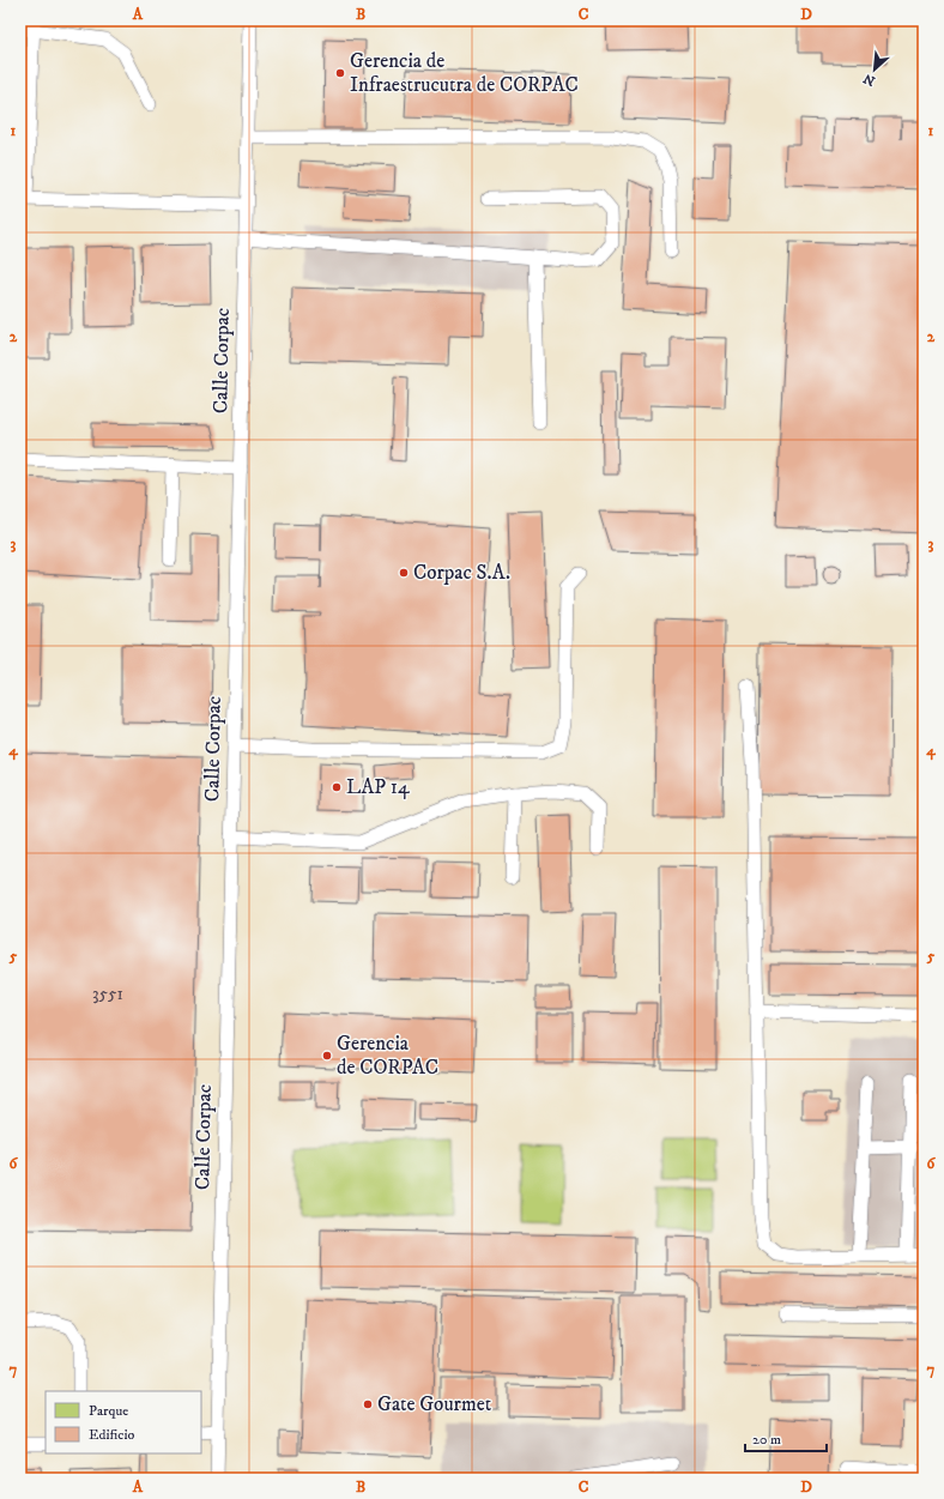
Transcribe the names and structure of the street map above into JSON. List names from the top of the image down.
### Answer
{
  "streets": {
    "lane": ["Calle Corpac"]
  },
  "places": [
    "Gerencia de Infraestrucutra de CORPAC",
    "Corpac S.A.",
    "LAP 14",
    "Gerencia de CORPAC",
    "Gate Gourmet"
  ],
  "house_numbers": ["3551"],
  "legend": ["Parque", "Edificio"],
  "scale_bar": "20 m",
  "north": "bottom left",
  "grid": {
    "columns": [
      "A",
      "B",
      "C",
      "D"
    ],
    "rows": [
      "1",
      "2",
      "3",
      "4",
      "5",
      "6",
      "7"
    ]
  }
}
